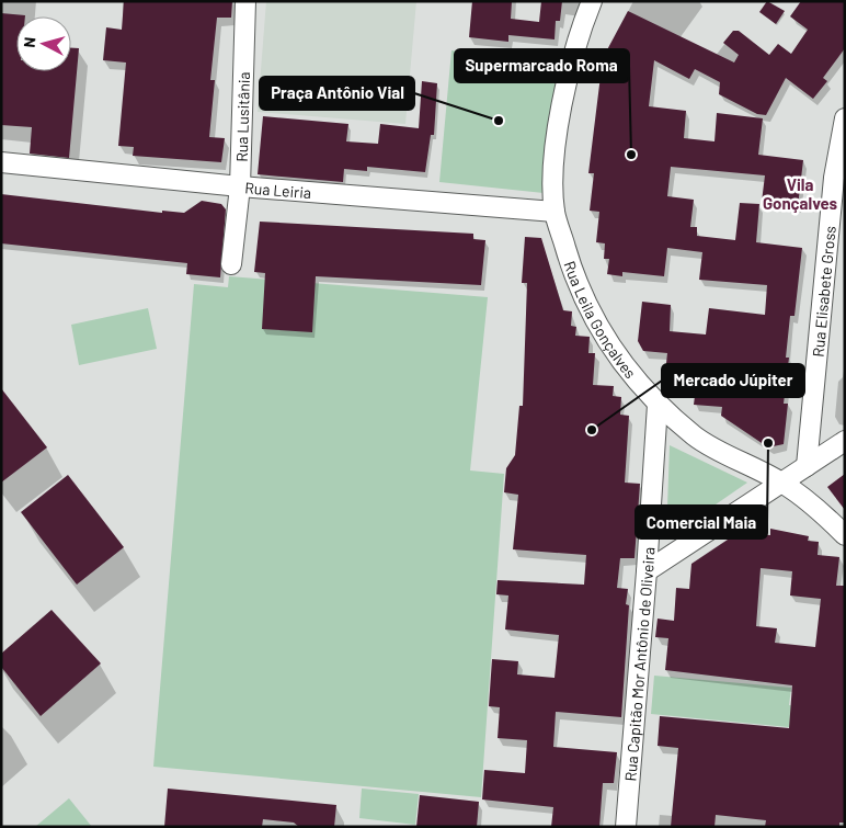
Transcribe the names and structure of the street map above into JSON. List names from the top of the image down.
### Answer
{
  "streets": {
    "street": [
      "Rua Lusitânia",
      "Rua Leiria",
      "Rua Elisabete Gross",
      "Rua Leila Gonçalves",
      "Rua Capitão Mor Antônio de Oliveira"
    ]
  },
  "crossings": [
    ["Rua Lusitânia", "Rua Leiria"],
    ["Rua Leiria", "Rua Leila Gonçalves"],
    ["Rua Leila Gonçalves", "Rua Capitão Mor Antônio de Oliveira"]
  ],
  "districts": ["Vila Gonçalves"],
  "places": [
    "Praça Antônio Vial",
    "Supermarcado Roma",
    "Mercado Júpiter",
    "Comercial Maia"
  ],
  "north": "left"
}
